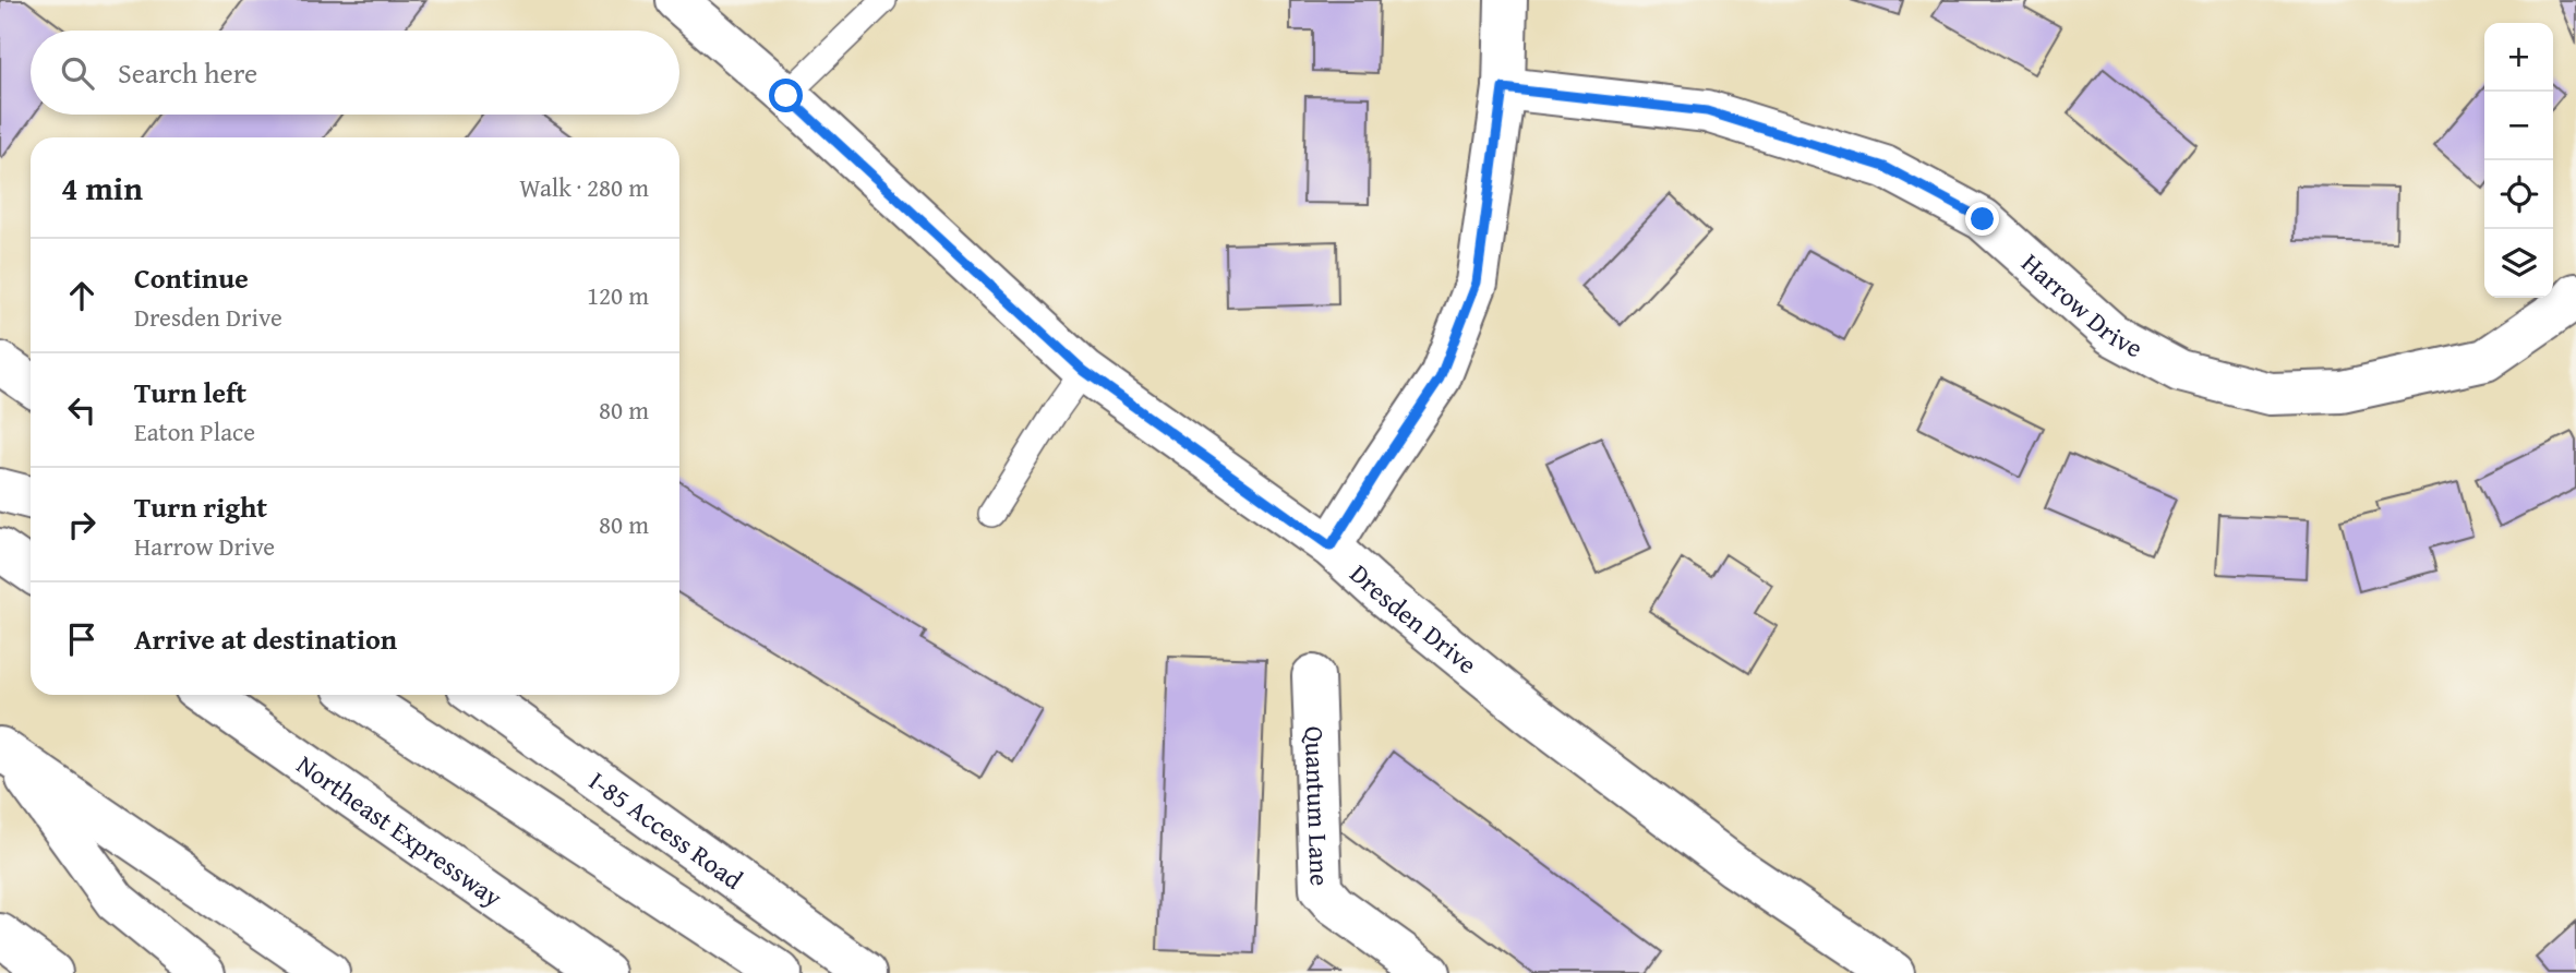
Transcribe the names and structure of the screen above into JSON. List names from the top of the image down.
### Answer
{
  "streets": {
    "main road": [
      "Harrow Drive",
      "Dresden Drive",
      "Quantum Lane",
      "I-85 Access Road",
      "Northeast Expressway"
    ]
  },
  "page": {
    "map_buttons": ["+", "−"],
    "search": "Search here",
    "heading": ["4 min", "Walk · 280 m"],
    "list": [
      ["Continue", "Dresden Drive", "120 m"],
      ["Turn left", "Eaton Place", "80 m"],
      ["Turn right", "Harrow Drive", "80 m"],
      "Arrive at destination"
    ]
  }
}
